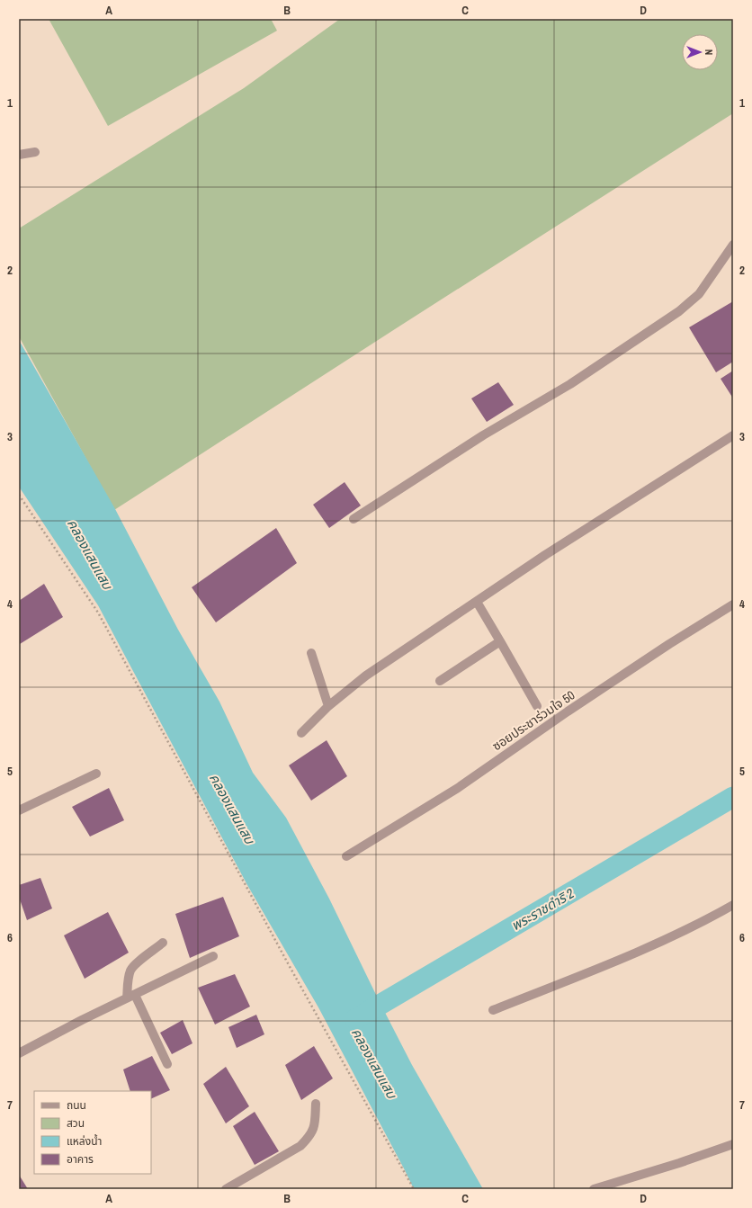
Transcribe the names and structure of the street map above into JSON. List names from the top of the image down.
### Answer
{
  "streets": {
    "street": ["ซอยประชาร่วมใจ 50"]
  },
  "water": ["คลองแสนแสบ", "พระราชดำริ 2"],
  "legend": [
    "ถนน",
    "สวน",
    "แหล่งน้ำ",
    "อาคาร"
  ],
  "north": "right",
  "grid": {
    "columns": [
      "A",
      "B",
      "C",
      "D"
    ],
    "rows": [
      "1",
      "2",
      "3",
      "4",
      "5",
      "6",
      "7"
    ]
  }
}
